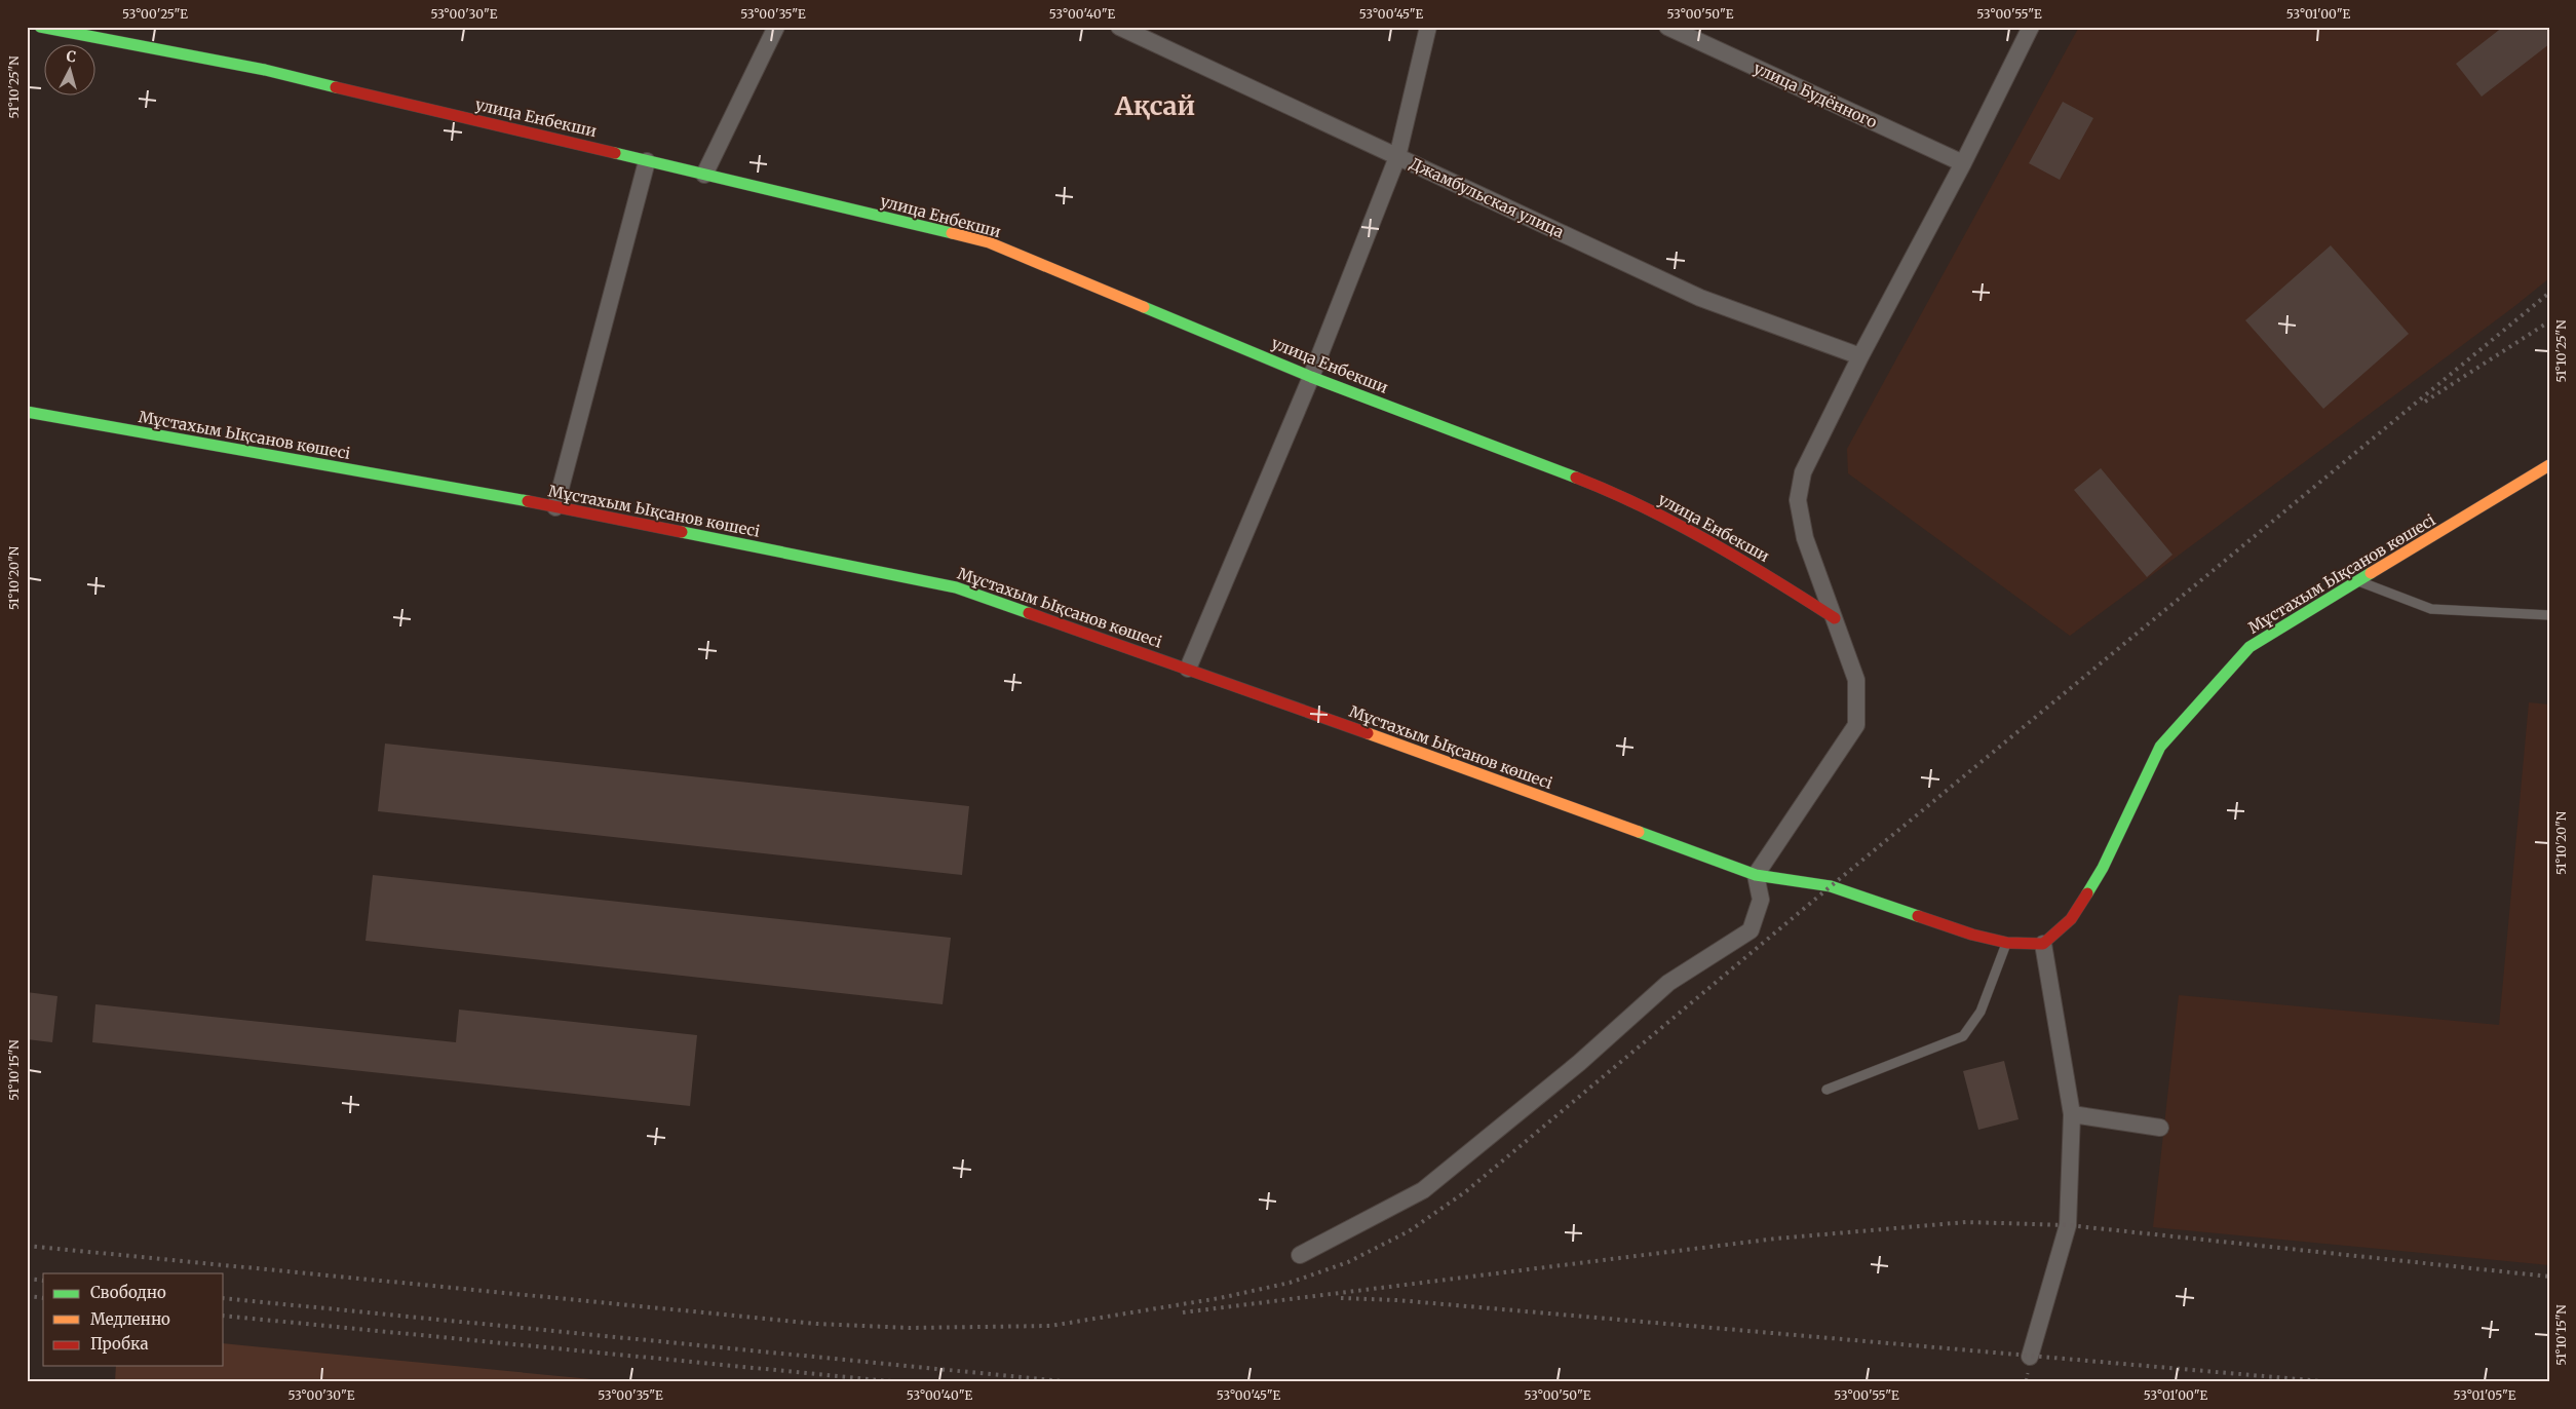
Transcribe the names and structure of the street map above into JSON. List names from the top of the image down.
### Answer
{
  "streets": {
    "main road": ["улица Енбекши", "Мұстахым Ықсанов көшесі"],
    "street": ["улица Будённого", "Джамбульская улица"]
  },
  "districts": ["Ақсай"],
  "legend": ["Свободно", "Медленно", "Пробка"],
  "north": "top",
  "coordinates": [
    "53°00'25\"E",
    "53°00'30\"E",
    "53°00'35\"E",
    "53°00'40\"E",
    "53°00'45\"E",
    "53°00'50\"E",
    "53°00'55\"E",
    "53°01'00\"E",
    "51°10'25\"N",
    "51°10'20\"N",
    "51°10'15\"N",
    "53°01'05\"E"
  ]
}
